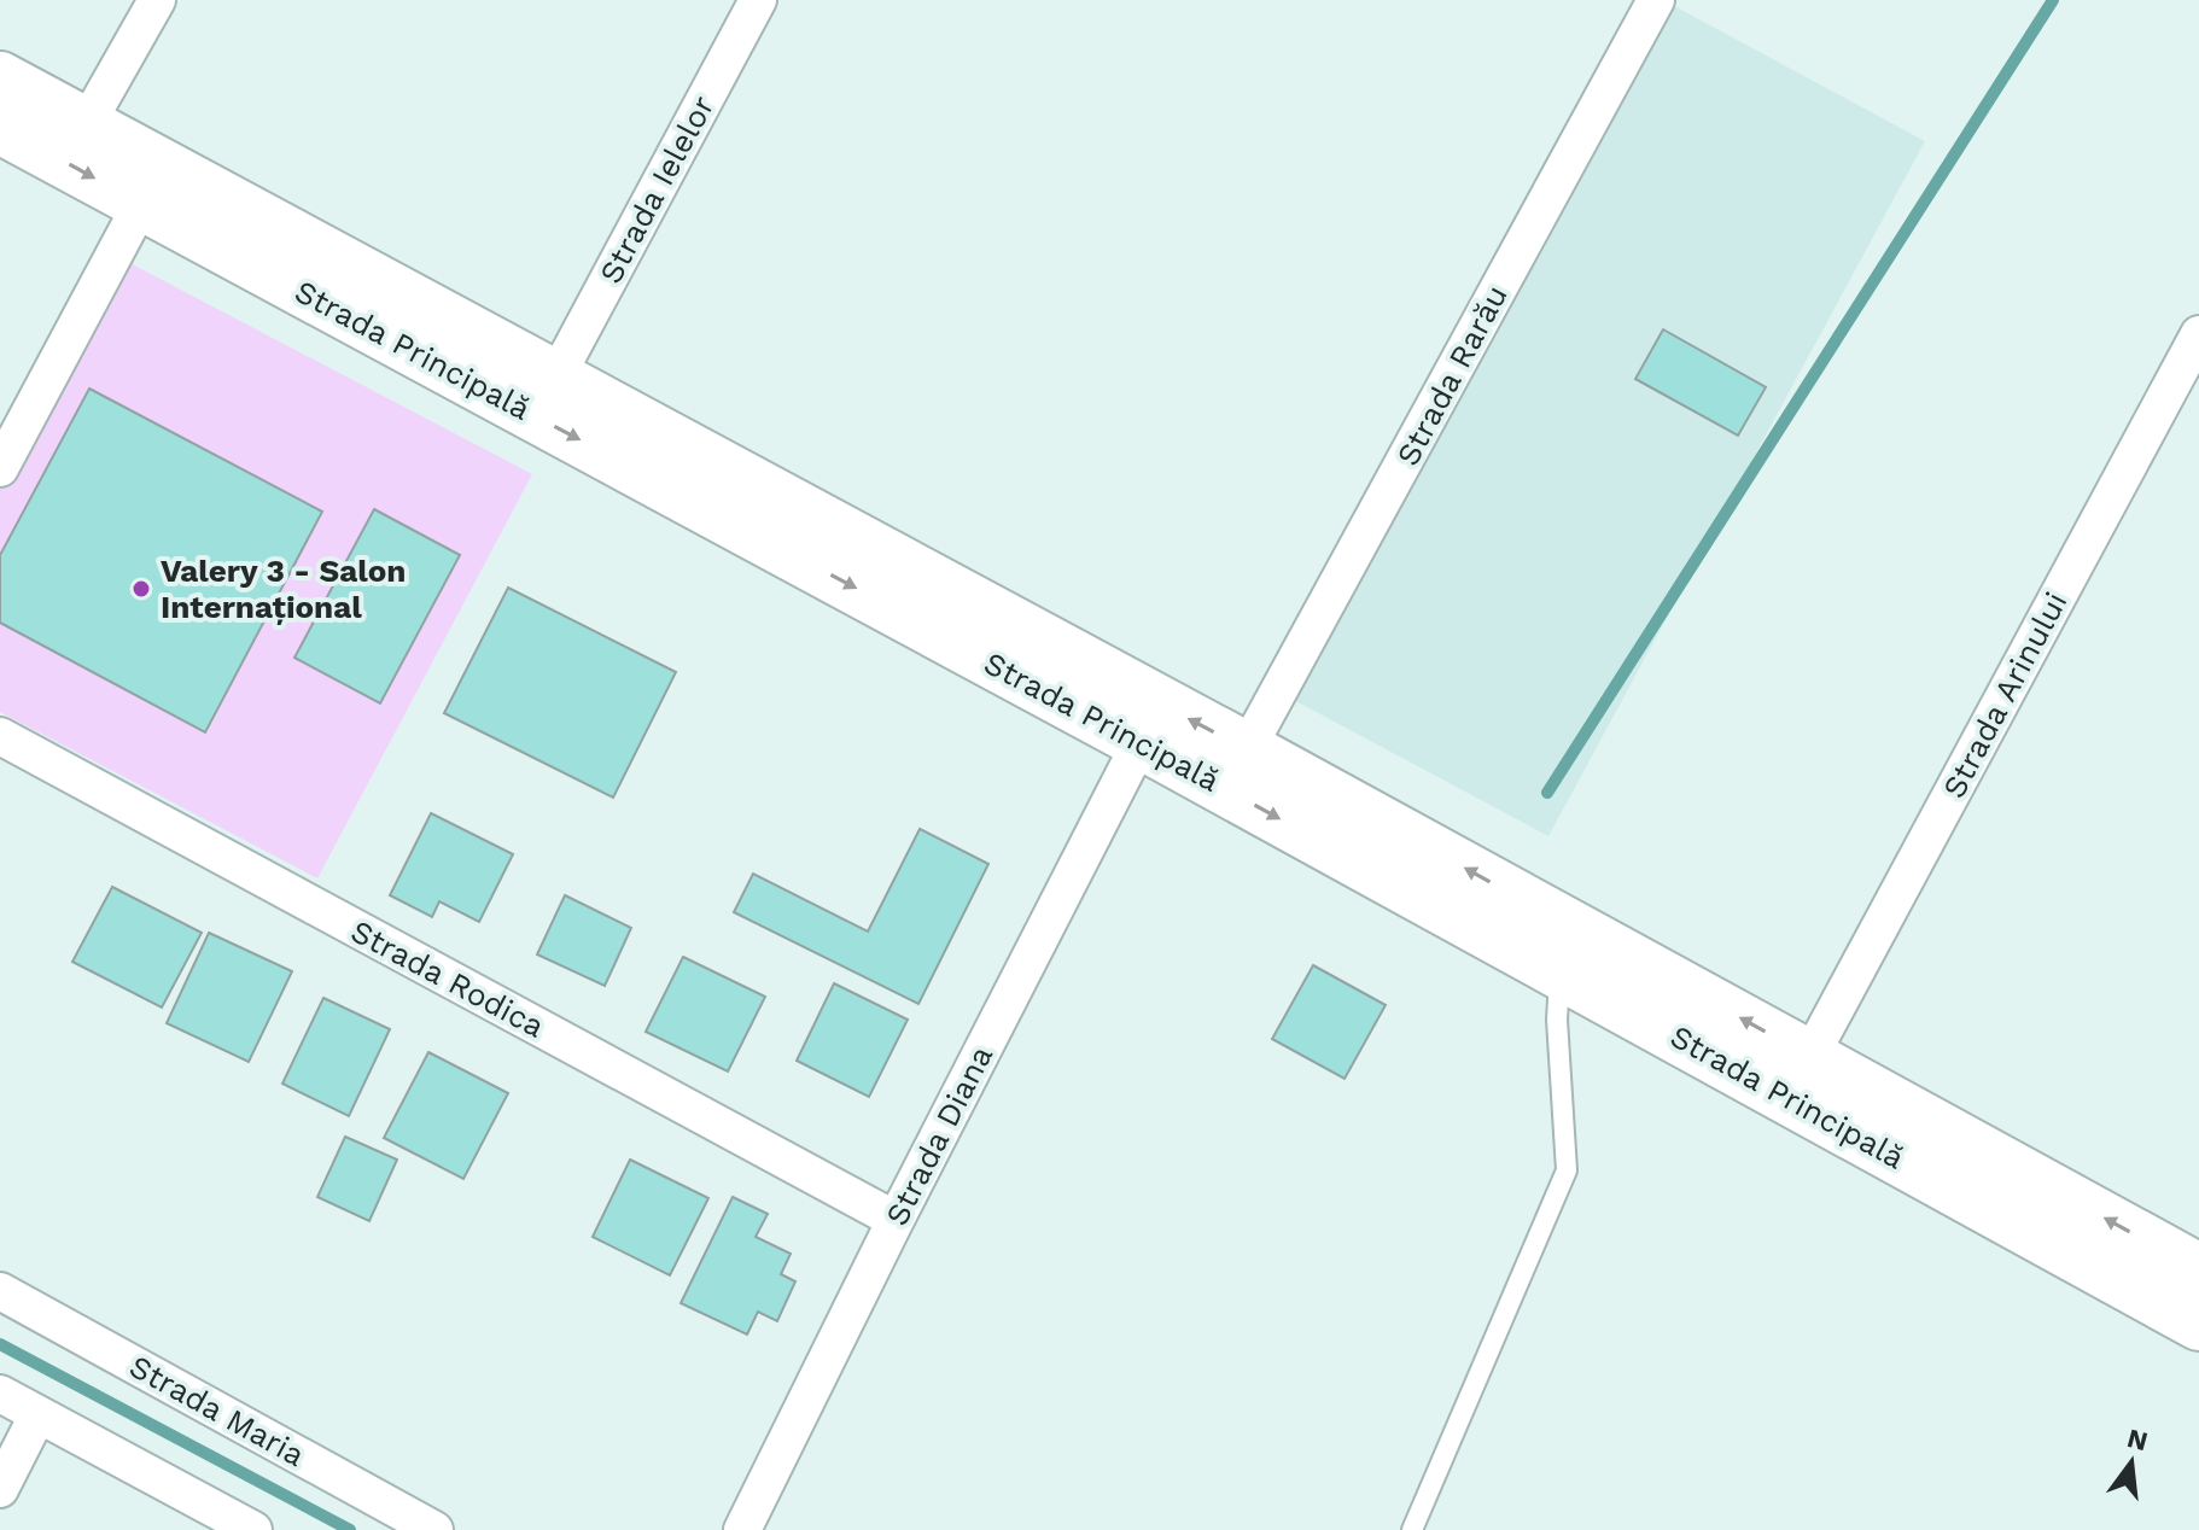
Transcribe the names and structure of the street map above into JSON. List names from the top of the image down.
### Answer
{
  "streets": {
    "main road": ["Strada Principală"],
    "street": [
      "Strada Ielelor",
      "Strada Rarău",
      "Strada Arinului",
      "Strada Rodica",
      "Strada Diana",
      "Strada Maria"
    ]
  },
  "crossings": [
    ["Strada Ielelor", "Strada Principală"],
    ["Strada Principală", "Strada Rarău"],
    ["Strada Principală", "Strada Arinului"],
    ["Strada Principală", "Strada Diana"],
    ["Strada Rodica", "Strada Diana"]
  ],
  "places": ["Valery 3 - Salon Internațional"],
  "north": "top"
}
